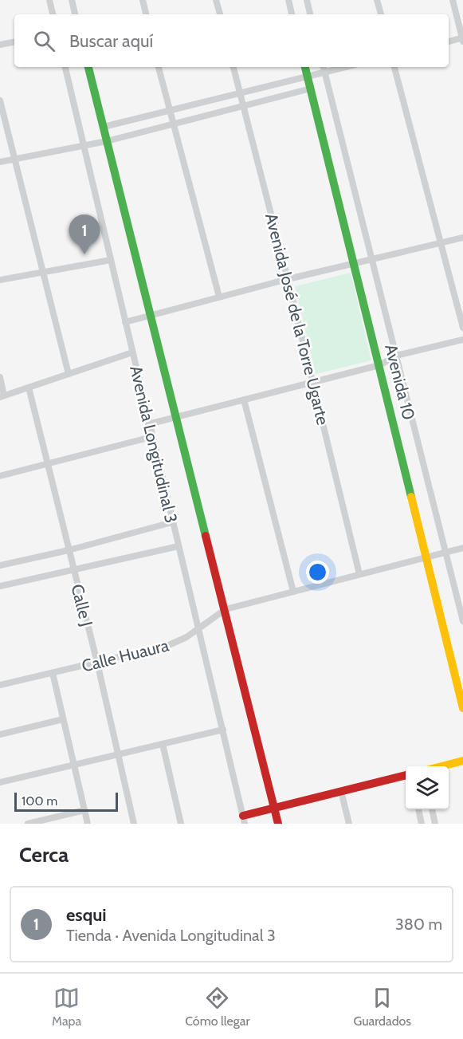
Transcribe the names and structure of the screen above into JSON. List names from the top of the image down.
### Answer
{
  "streets": {
    "street": [
      "Avenida José de la Torre Ugarte",
      "Avenida 10",
      "Avenida Longitudinal 3",
      "Calle J",
      "Calle Huaura"
    ]
  },
  "crossings": [
    ["Avenida José de la Torre Ugarte", "Calle Huaura"],
    ["Avenida 10", "Calle Huaura"],
    ["Avenida Longitudinal 3", "Calle Huaura"],
    ["Calle J", "Calle Huaura"]
  ],
  "scale_bar": "100 m",
  "page": {
    "search": "Buscar aquí",
    "pins": "1",
    "scale": "100 m",
    "heading": "Cerca",
    "list": [
      {
        "mark": "1",
        "name": "esqui",
        "note": "Tienda · Avenida Longitudinal 3",
        "value": "380 m"
      }
    ],
    "nav": ["Mapa", "Cómo llegar", "Guardados"]
  }
}
